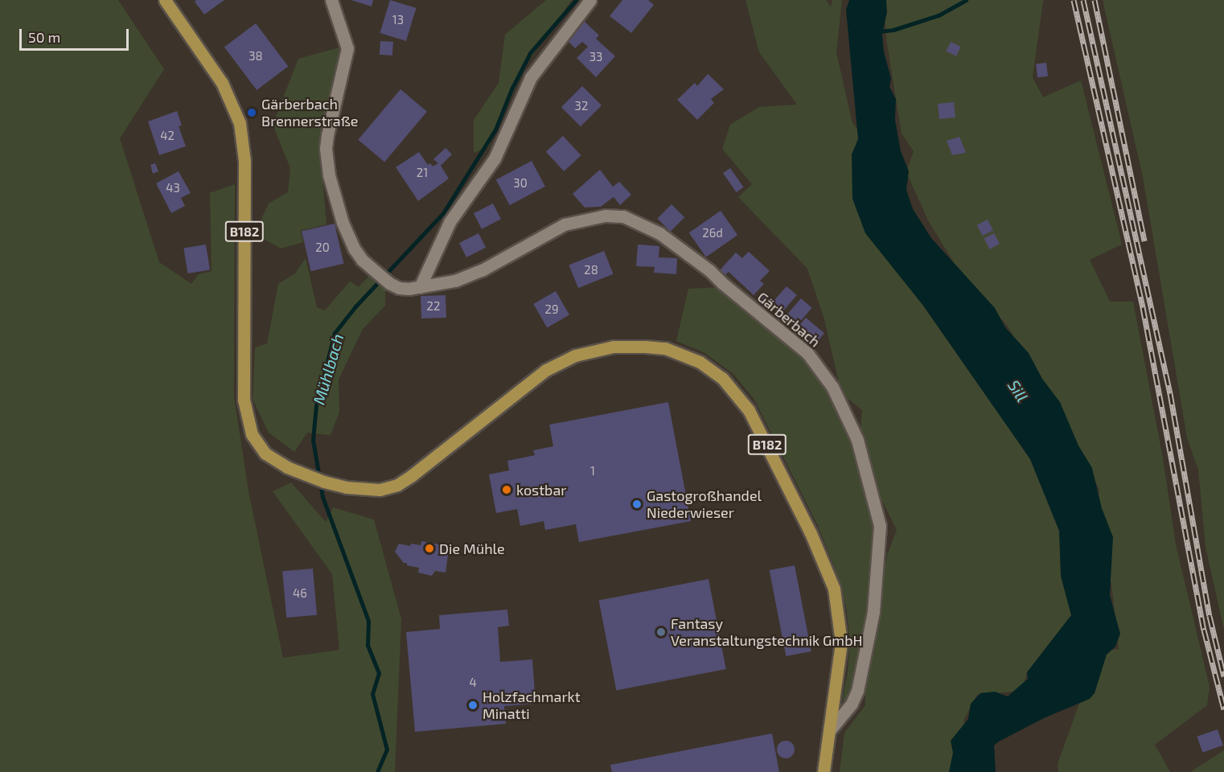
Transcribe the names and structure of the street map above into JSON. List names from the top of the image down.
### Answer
{
  "streets": {
    "main road": ["B182"],
    "street": ["Gärberbach"]
  },
  "crossings": [
    ["B182", "Gärberbach"]
  ],
  "water": ["Mühlbach", "Sill"],
  "places": [
    "Gärberbach Brennerstraße",
    "kostbar",
    "Gastogroßhandel Niederwieser",
    "Die Mühle",
    "Fantasy Veranstaltungstechnik GmbH",
    "Holzfachmarkt Minatti"
  ],
  "house_numbers": [
    "13",
    "38",
    "33",
    "32",
    "42",
    "21",
    "30",
    "43",
    "26d",
    "20",
    "28",
    "22",
    "29",
    "1",
    "46",
    "4"
  ],
  "scale_bar": "50 m"
}
